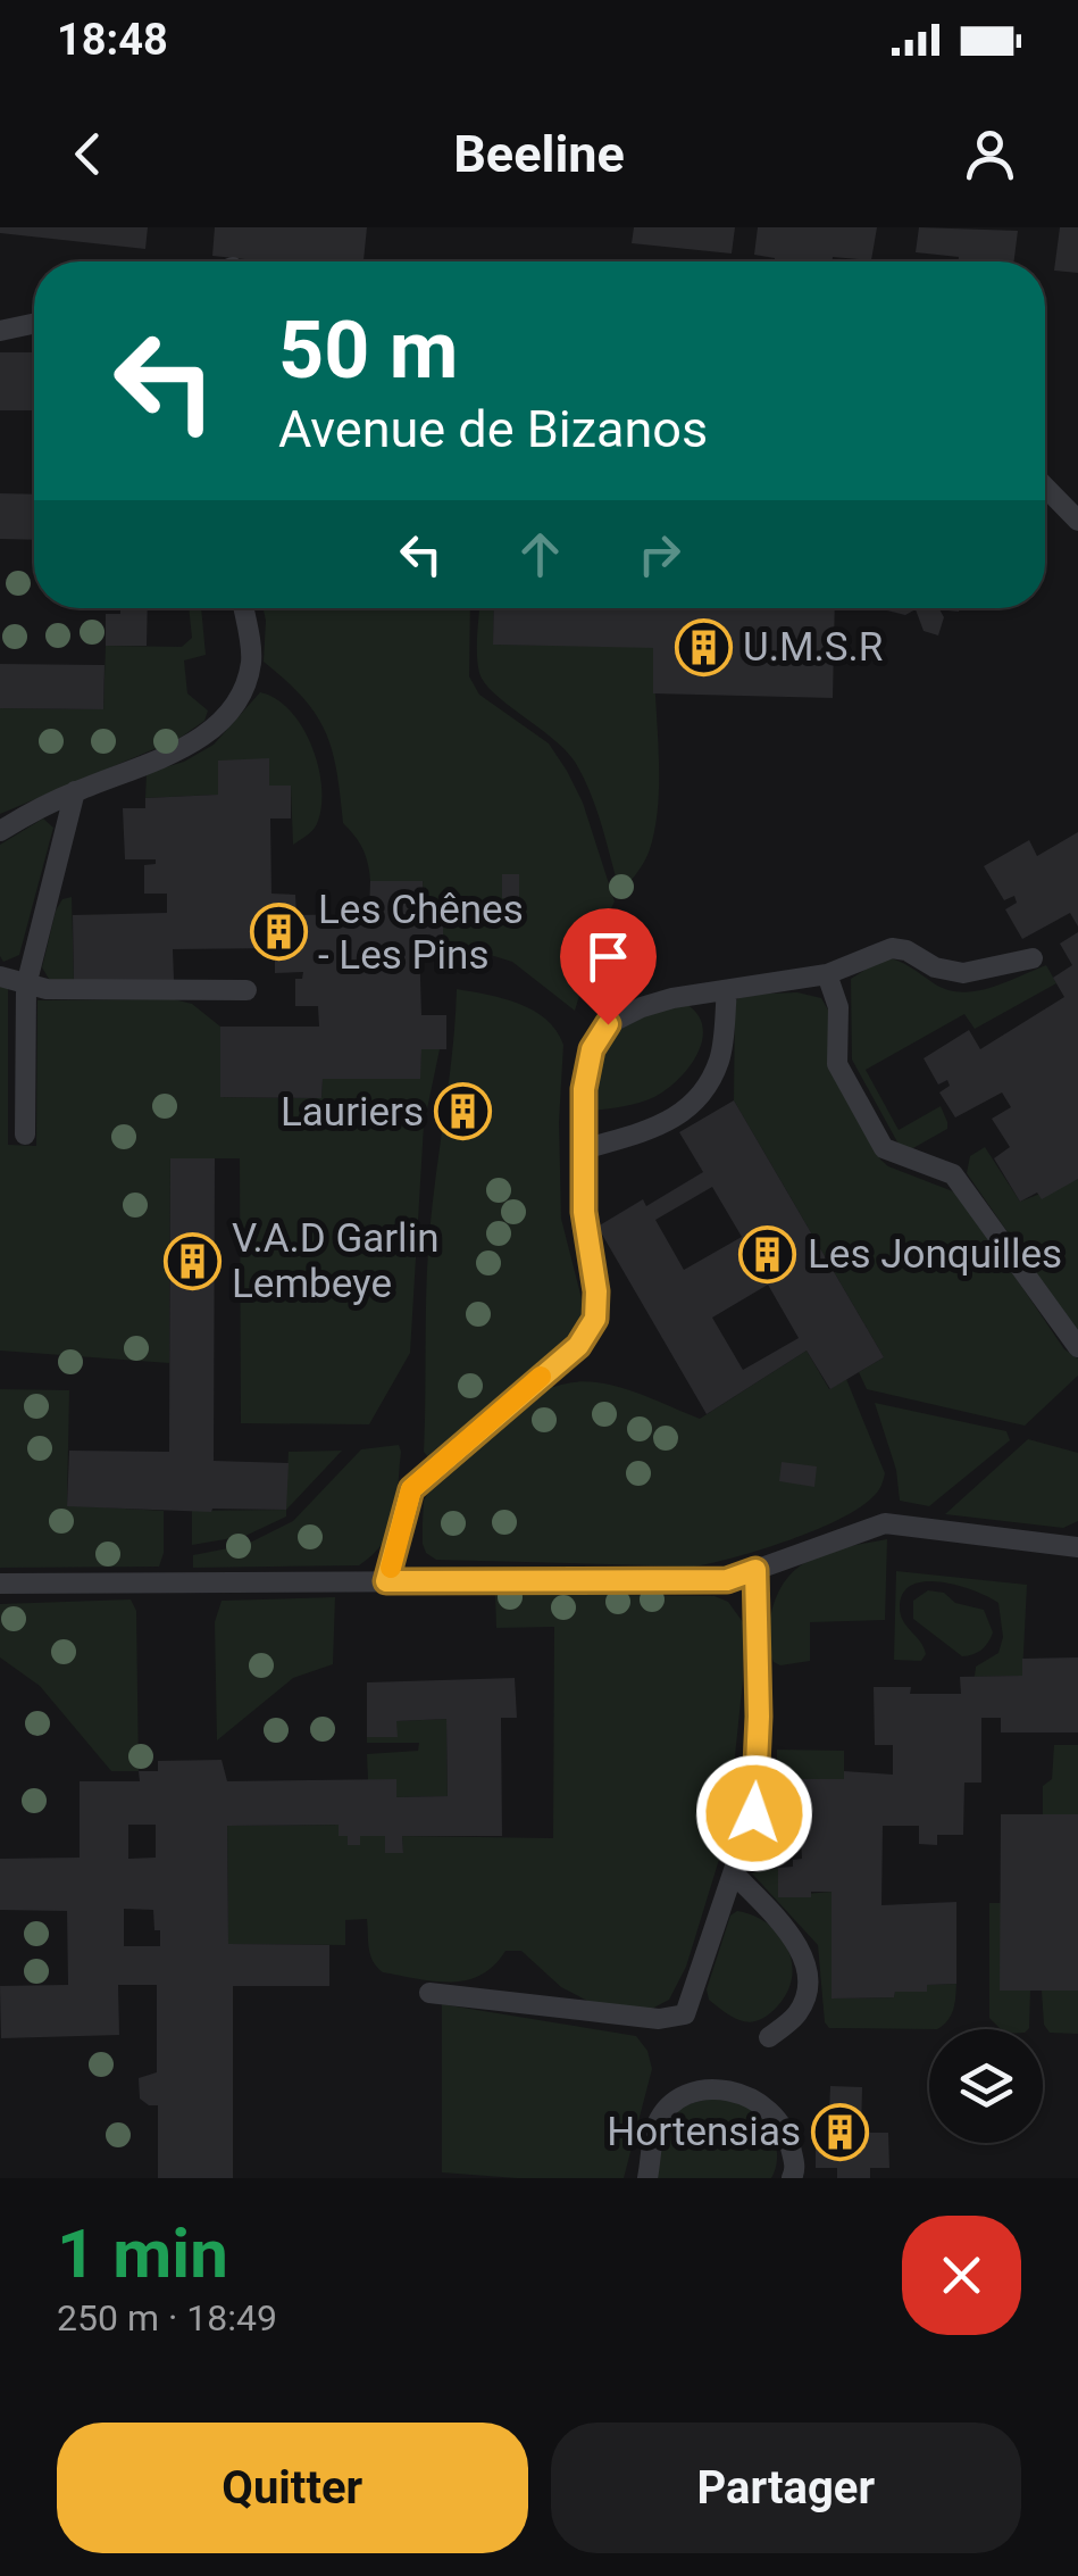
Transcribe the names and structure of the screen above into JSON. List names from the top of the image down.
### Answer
{
  "places": {
    "building": [
      "U.M.S.R",
      "Les Chênes - Les Pins",
      "Lauriers",
      "Les Jonquilles",
      "V.A.D Garlin Lembeye",
      "Hortensias"
    ]
  },
  "page": {
    "status": "18:48",
    "header": "Beeline",
    "turn": ["50 m", "Avenue de Bizanos"],
    "heading": ["1 min", "250 m · 18:49"],
    "buttons": ["Quitter", "Partager"]
  }
}
